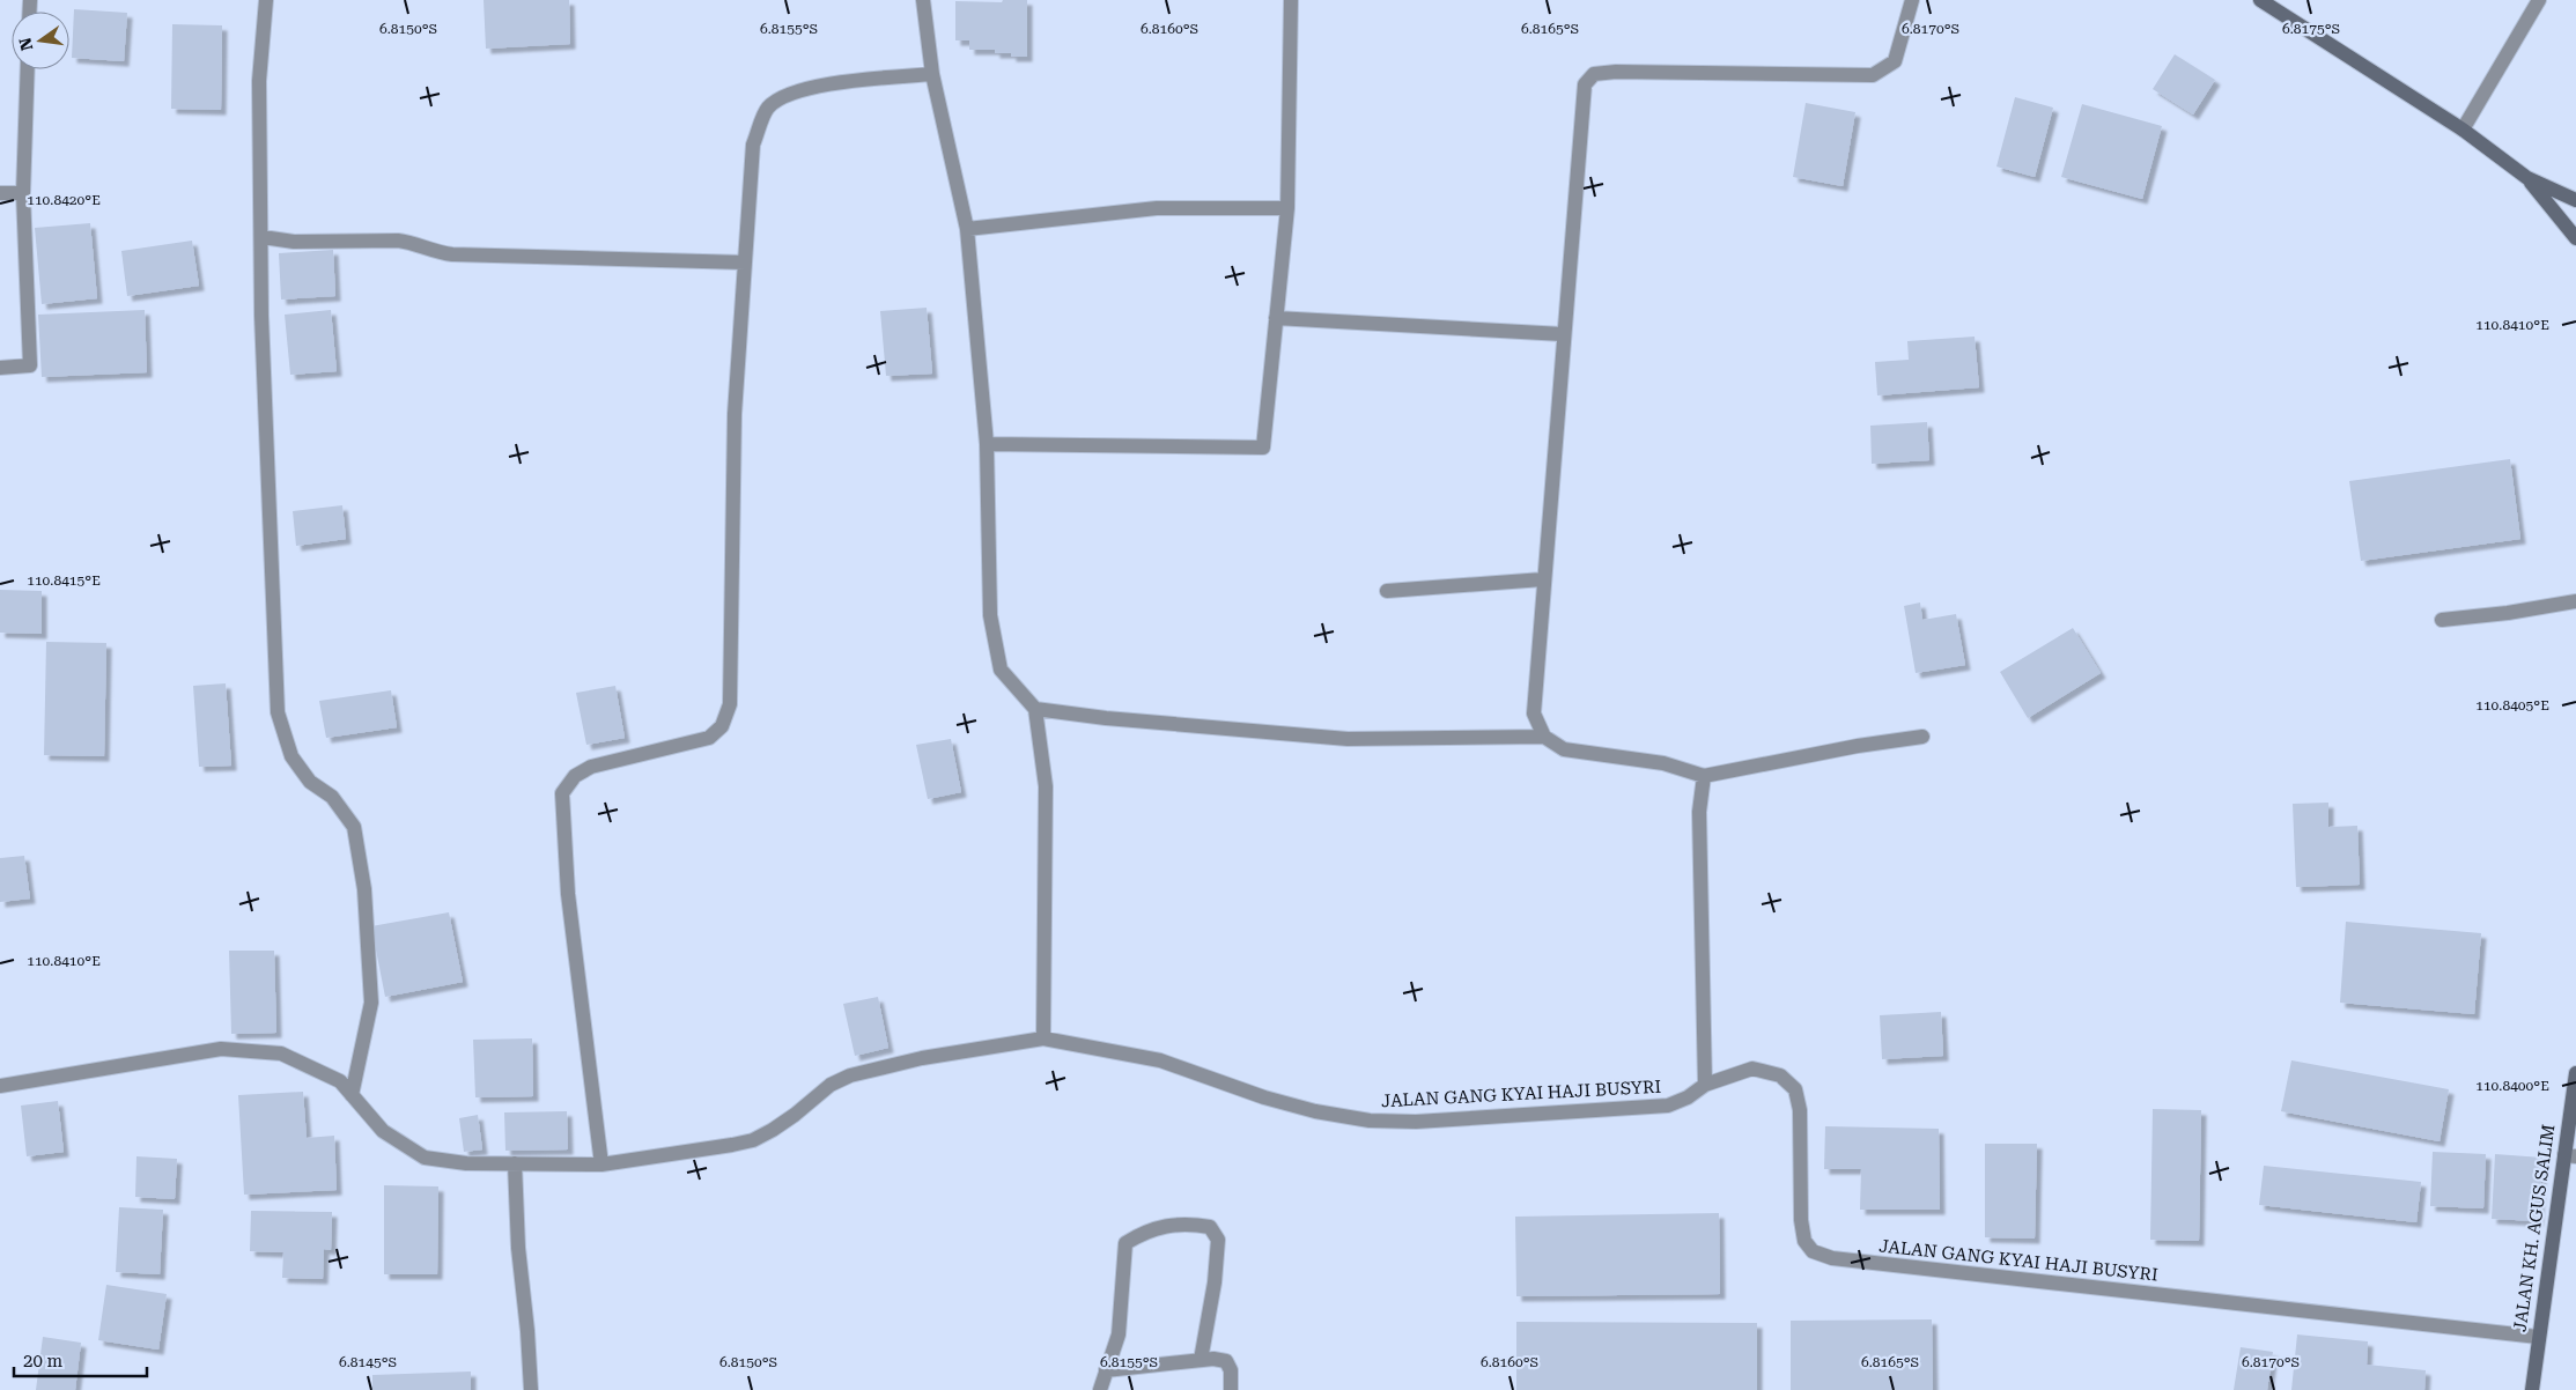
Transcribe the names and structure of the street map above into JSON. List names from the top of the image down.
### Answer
{
  "streets": {
    "street": ["JALAN GANG KYAI HAJI BUSYRI", "JALAN KH. AGUS SALIM"]
  },
  "crossings": [
    ["JALAN GANG KYAI HAJI BUSYRI", "JALAN KH. AGUS SALIM"]
  ],
  "scale_bar": "20 m",
  "north": "left",
  "coordinates": [
    "6.8175°S",
    "6.8150°S",
    "6.8155°S",
    "6.8160°S",
    "6.8165°S",
    "6.8170°S",
    "110.8420°E",
    "110.8410°E",
    "110.8415°E",
    "110.8405°E",
    "110.8400°E",
    "6.8145°S"
  ]
}
